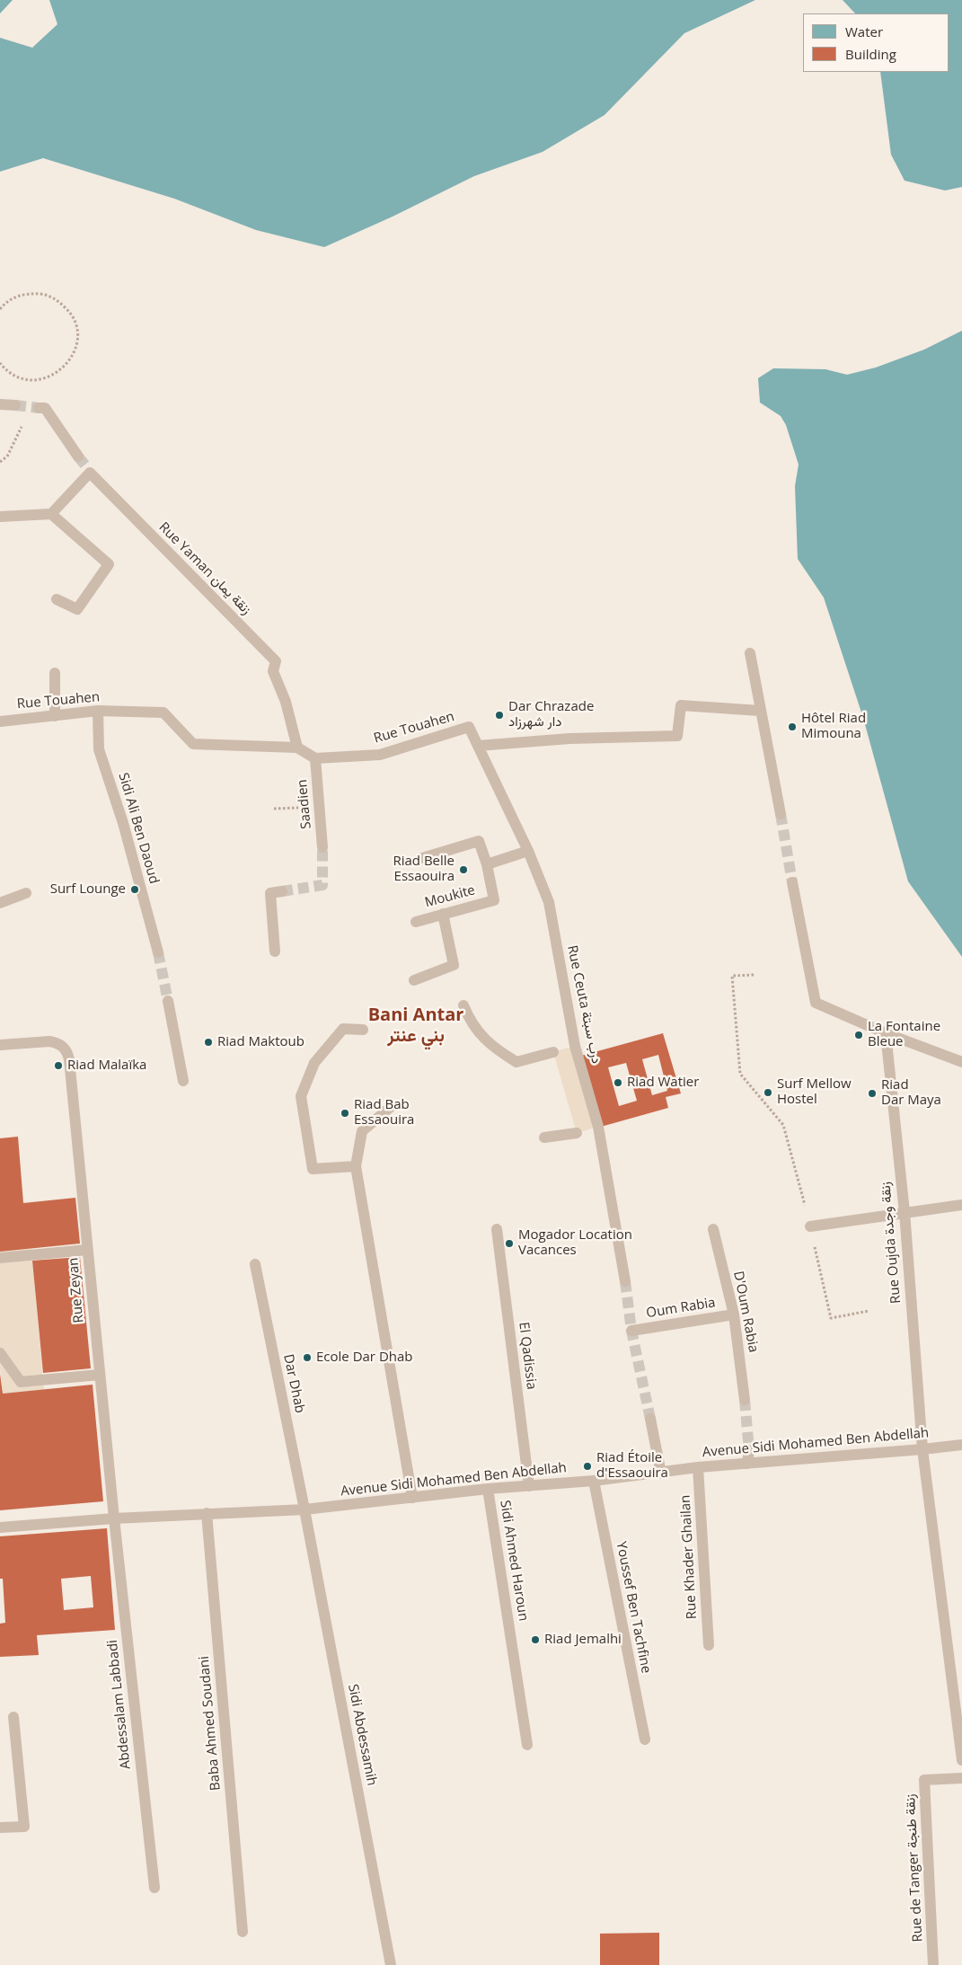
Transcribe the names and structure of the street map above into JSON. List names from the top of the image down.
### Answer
{
  "streets": {
    "street": [
      "Rue Yaman زنقة يمان",
      "Rue Touahen",
      "Saadien",
      "Sidi Ali Ben Daoud",
      "Moukite",
      "Rue Ceuta درب سبتة",
      "Rue Oujda زنقة وجدة",
      "Rue Zeyan",
      "Oum Rabia",
      "D'Oum Rabia",
      "El Qadissia",
      "Dar Dhab",
      "Avenue Sidi Mohamed Ben Abdellah",
      "Rue Khader Ghailan",
      "Sidi Ahmed Haroun",
      "Youssef Ben Tachfine",
      "Abdessalam Labbadi",
      "Baba Ahmed Soudani",
      "Sidi Abdessamih",
      "Rue de Tanger زنقة طنجة"
    ]
  },
  "crossings": [
    ["Rue Yaman زنقة يمان", "Rue Touahen"],
    ["Rue Touahen", "Saadien"],
    ["Rue Touahen", "Sidi Ali Ben Daoud"],
    ["Rue Touahen", "Rue Ceuta درب سبتة"],
    ["Rue Oujda زنقة وجدة", "Avenue Sidi Mohamed Ben Abdellah"],
    ["Rue Zeyan", "Avenue Sidi Mohamed Ben Abdellah"],
    ["Rue Zeyan", "Abdessalam Labbadi"],
    ["Oum Rabia", "D'Oum Rabia"],
    ["El Qadissia", "Avenue Sidi Mohamed Ben Abdellah"],
    ["Dar Dhab", "Avenue Sidi Mohamed Ben Abdellah"],
    ["Dar Dhab", "Sidi Abdessamih"],
    ["Avenue Sidi Mohamed Ben Abdellah", "Rue Khader Ghailan"],
    ["Avenue Sidi Mohamed Ben Abdellah", "Sidi Ahmed Haroun"],
    ["Avenue Sidi Mohamed Ben Abdellah", "Youssef Ben Tachfine"],
    ["Avenue Sidi Mohamed Ben Abdellah", "Abdessalam Labbadi"],
    ["Avenue Sidi Mohamed Ben Abdellah", "Baba Ahmed Soudani"],
    ["Avenue Sidi Mohamed Ben Abdellah", "Sidi Abdessamih"]
  ],
  "districts": ["Bani Antar بني عنتر"],
  "places": [
    "Dar Chrazade دار شهرزاد",
    "Hôtel Riad Mimouna",
    "Riad Belle Essaouira",
    "Surf Lounge",
    "La Fontaine Bleue",
    "Riad Maktoub",
    "Riad Malaïka",
    "Riad Watier",
    "Surf Mellow Hostel",
    "Riad Dar Maya",
    "Riad Bab Essaouira",
    "Mogador Location Vacances",
    "Ecole Dar Dhab",
    "Riad Étoile d'Essaouira",
    "Riad Jemalhi"
  ],
  "legend": ["Water", "Building"]
}
